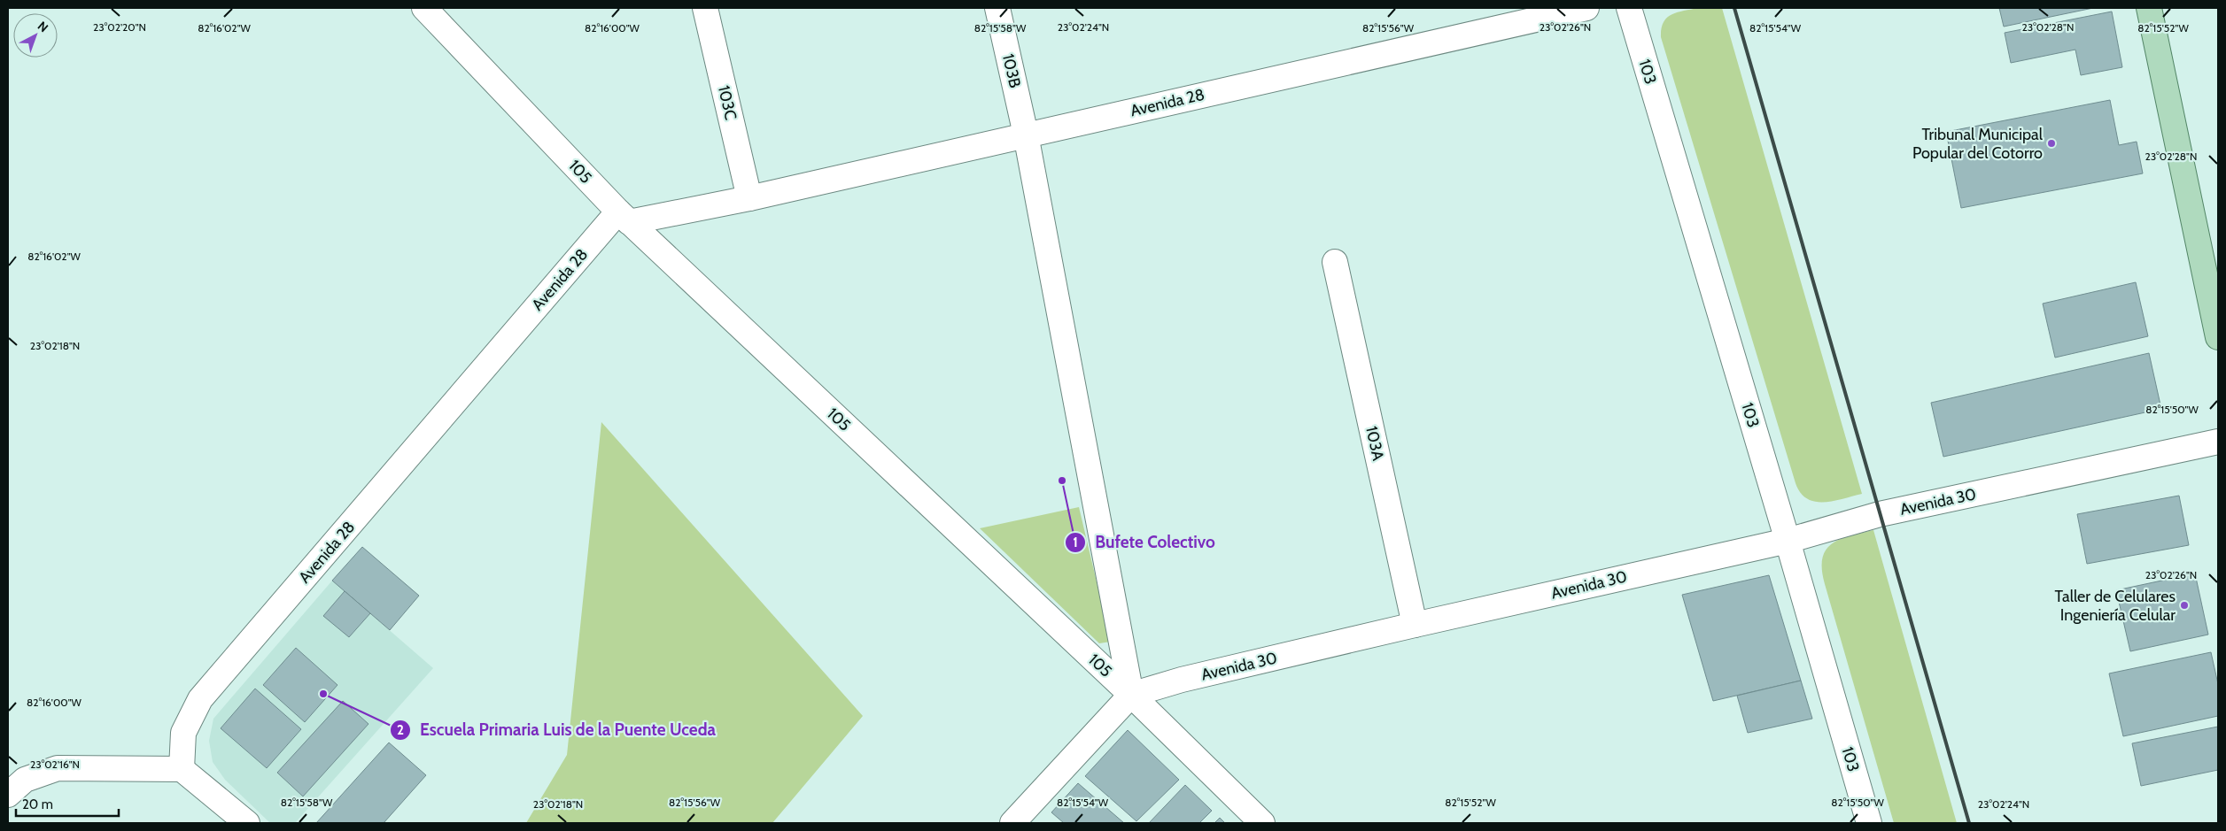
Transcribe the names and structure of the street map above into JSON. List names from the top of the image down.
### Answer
{
  "streets": {
    "street": [
      "103B",
      "103",
      "103C",
      "Avenida 28",
      "105",
      "103A",
      "Avenida 30"
    ]
  },
  "crossings": [
    ["103B", "Avenida 28"],
    ["103B", "105"],
    ["103B", "Avenida 30"],
    ["103", "Avenida 30"],
    ["103C", "Avenida 28"],
    ["Avenida 28", "105"],
    ["105", "Avenida 30"],
    ["103A", "Avenida 30"]
  ],
  "places": [
    "Tribunal Municipal Popular del Cotorro",
    "Bufete Colectivo",
    "Taller de Celulares Ingeniería Celular",
    "Escuela Primaria Luis de la Puente Uceda"
  ],
  "scale_bar": "20 m",
  "north": "top right",
  "coordinates": [
    "23°02'20\"N",
    "23°02'24\"N",
    "23°02'26\"N",
    "23°02'28\"N",
    "82°16'02\"W",
    "82°16'00\"W",
    "82°15'58\"W",
    "82°15'56\"W",
    "82°15'54\"W",
    "82°15'52\"W",
    "23°02'18\"N",
    "82°15'50\"W",
    "23°02'16\"N"
  ]
}
